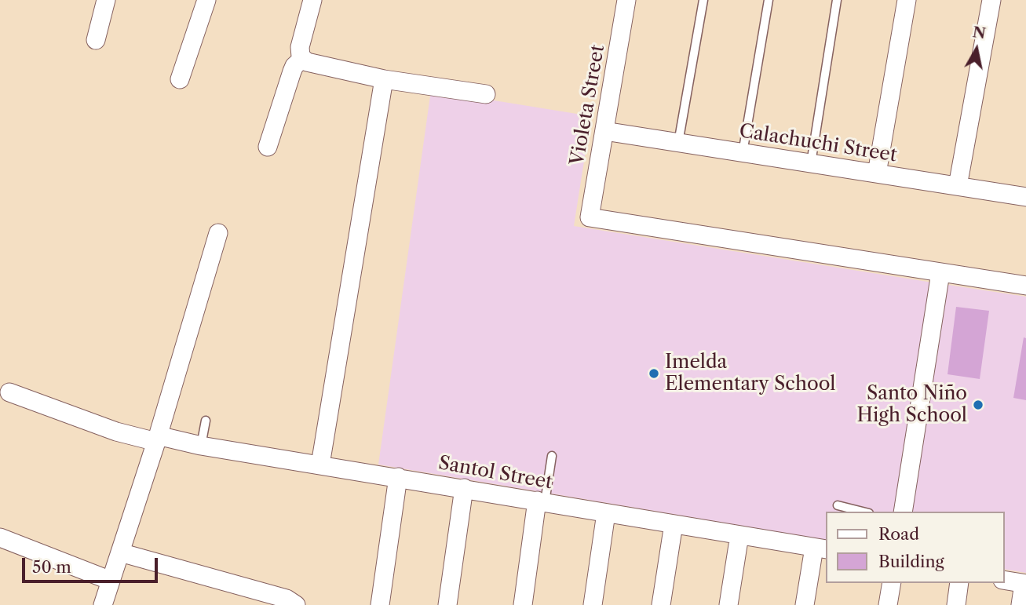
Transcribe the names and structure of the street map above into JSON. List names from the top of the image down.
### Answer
{
  "streets": {
    "street": ["Violeta Street", "Calachuchi Street", "Santol Street"]
  },
  "crossings": [
    ["Violeta Street", "Calachuchi Street"]
  ],
  "places": ["Imelda Elementary School", "Santo Niño High School"],
  "legend": ["Road", "Building"],
  "scale_bar": "50 m",
  "north": "top"
}
